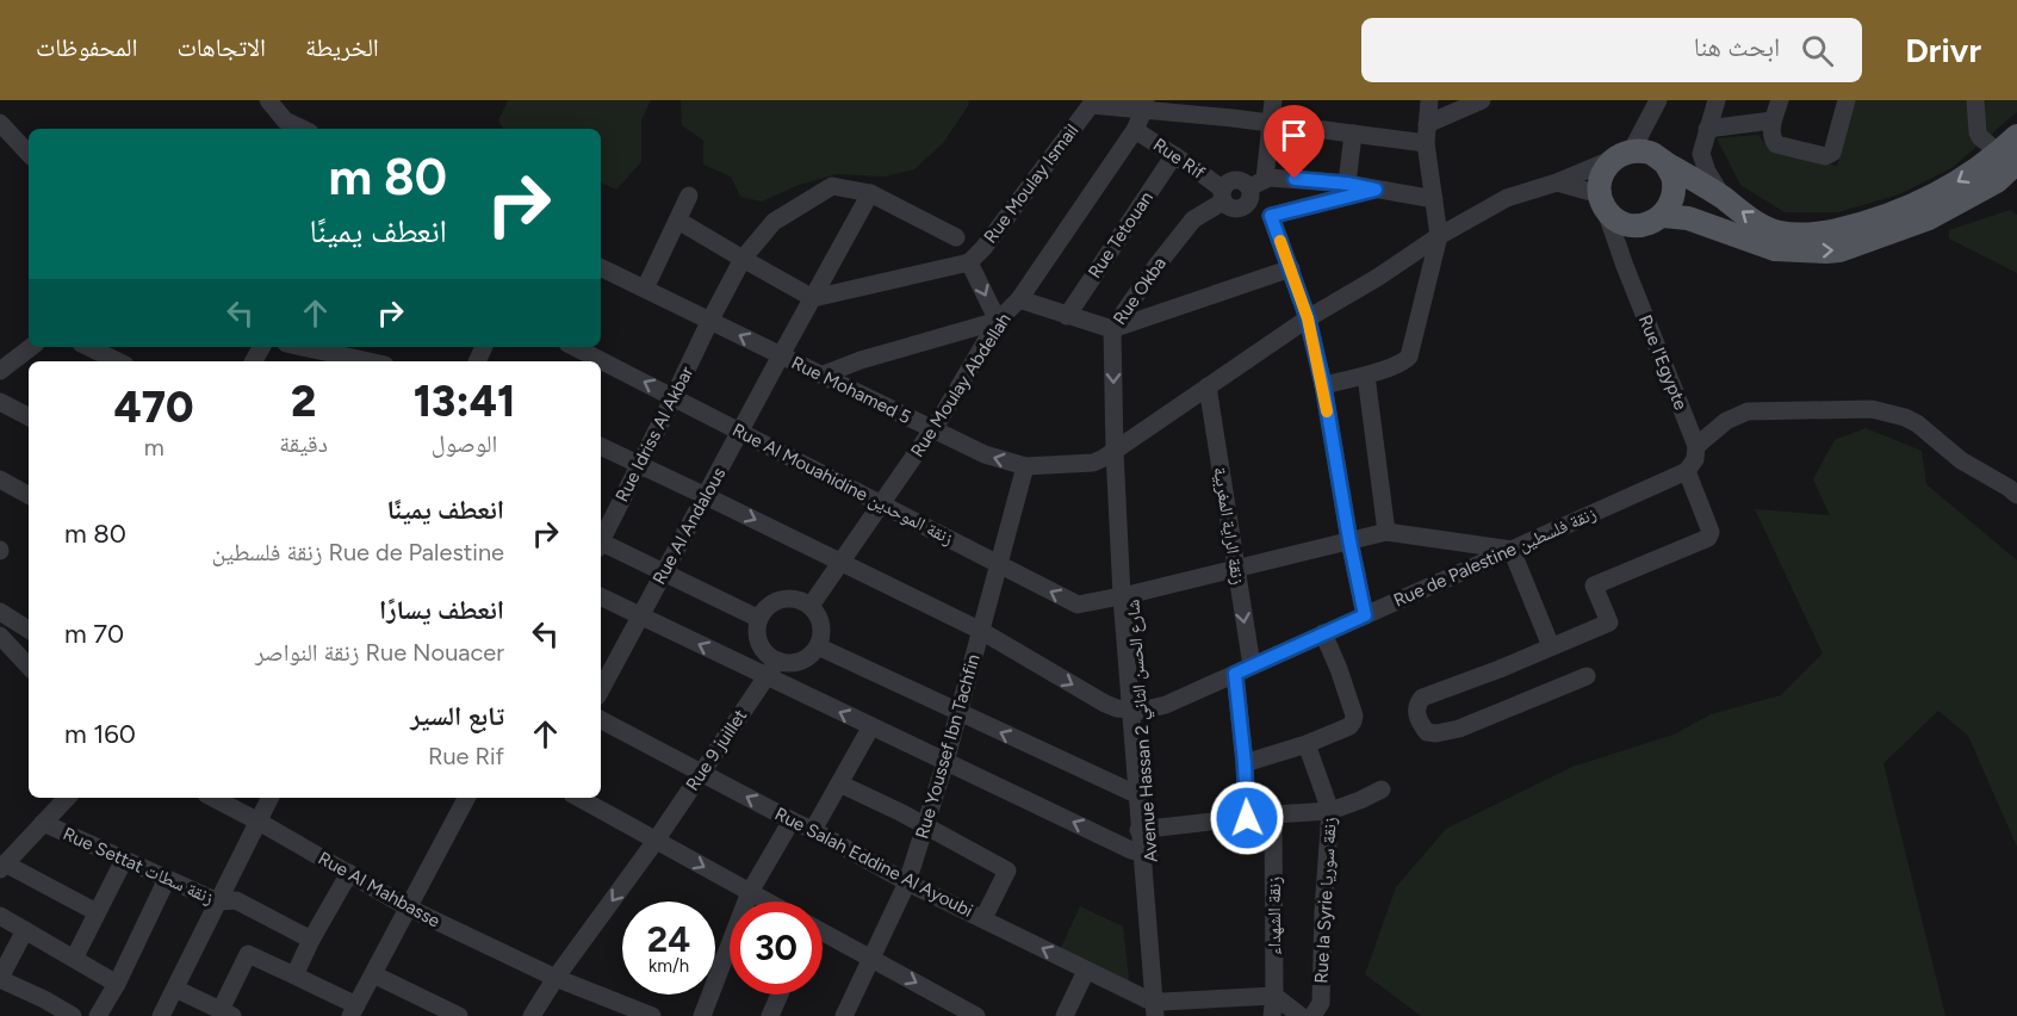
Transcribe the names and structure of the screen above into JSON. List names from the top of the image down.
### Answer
{
  "streets": {
    "street": [
      "Rue Rif",
      "Rue Moulay Ismail",
      "Rue Tetouan",
      "Rue Okba",
      "Rue l'Egypte",
      "Rue Moulay Abdellah",
      "Rue Mohamed 5",
      "Rue Idriss Al Akbar",
      "Rue Al Mouahidine زنقة الموحدين",
      "Rue Al Andalous",
      "زنقة الراية المغربية",
      "Rue de Palestine زنقة فلسطين",
      "Avenue Hassan 2 شارع الحسن الثاني",
      "Rue Youssef Ibn Tachfin",
      "Rue 9 juillet",
      "Rue Salah Eddine Al Ayoubi",
      "Rue Settat زنقة سطات",
      "Rue Al Mahbasse",
      "Rue la Syrie زنقة سوريا",
      "زنقة الشهداء"
    ]
  },
  "crossings": [
    ["Rue Rif", "Rue Tetouan"],
    ["Rue Rif", "Rue Okba"],
    ["Rue Rif", "Rue Moulay Abdellah"],
    ["Rue Okba", "Rue Mohamed 5"],
    ["Rue Okba", "Avenue Hassan 2 شارع الحسن الثاني"],
    ["Rue l'Egypte", "Rue Mohamed 5"],
    ["Rue l'Egypte", "Rue de Palestine زنقة فلسطين"],
    ["Rue Moulay Abdellah", "Rue Mohamed 5"],
    ["Rue Moulay Abdellah", "Rue Al Mouahidine زنقة الموحدين"],
    ["Rue Moulay Abdellah", "Rue 9 juillet"],
    ["Rue Mohamed 5", "Rue Idriss Al Akbar"],
    ["Rue Mohamed 5", "Rue Al Andalous"],
    ["Rue Mohamed 5", "زنقة الراية المغربية"],
    ["Rue Mohamed 5", "Avenue Hassan 2 شارع الحسن الثاني"],
    ["Rue Mohamed 5", "Rue Youssef Ibn Tachfin"],
    ["Rue Idriss Al Akbar", "Rue Al Mouahidine زنقة الموحدين"],
    ["Rue Idriss Al Akbar", "Rue Al Andalous"],
    ["Rue Al Mouahidine زنقة الموحدين", "Rue Al Andalous"],
    ["Rue Al Mouahidine زنقة الموحدين", "زنقة الراية المغربية"],
    ["Rue Al Mouahidine زنقة الموحدين", "Avenue Hassan 2 شارع الحسن الثاني"],
    ["Rue Al Mouahidine زنقة الموحدين", "Rue Youssef Ibn Tachfin"],
    ["زنقة الراية المغربية", "Rue de Palestine زنقة فلسطين"],
    ["Rue de Palestine زنقة فلسطين", "Avenue Hassan 2 شارع الحسن الثاني"],
    ["Avenue Hassan 2 شارع الحسن الثاني", "Rue Salah Eddine Al Ayoubi"],
    ["Rue Youssef Ibn Tachfin", "Rue Salah Eddine Al Ayoubi"],
    ["Rue 9 juillet", "Rue Salah Eddine Al Ayoubi"],
    ["Rue 9 juillet", "Rue Al Mahbasse"]
  ],
  "one_way": ["Rue Okba"],
  "page": {
    "header": "Drivr",
    "search": "ابحث هنا",
    "nav": ["الخريطة", "الاتجاهات", "المحفوظات"],
    "turn": ["80 m", "انعطف يمينًا"],
    "eta": [
      "13:41",
      "الوصول",
      "2",
      "دقيقة",
      "470",
      "m"
    ],
    "list": [
      {
        "name": "انعطف يمينًا",
        "note": "Rue de Palestine زنقة فلسطين",
        "value": "80 m"
      },
      {
        "name": "انعطف يسارًا",
        "note": "Rue Nouacer زنقة النواصر",
        "value": "70 m"
      },
      {
        "name": "تابع السير",
        "note": "Rue Rif",
        "value": "160 m"
      }
    ],
    "speed": "24 km/h",
    "limit": "30"
  }
}
